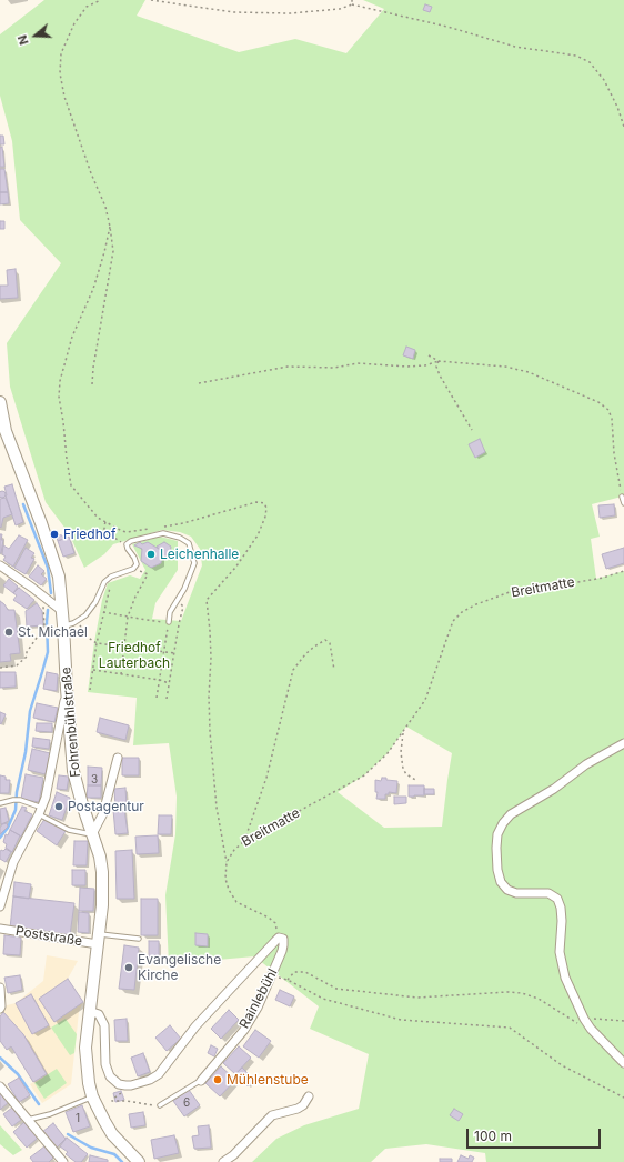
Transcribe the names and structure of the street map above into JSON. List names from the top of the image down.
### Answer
{
  "streets": {
    "main road": ["Fohrenbühlstraße"],
    "street": ["Poststraße", "Rainlebühl"],
    "path": ["Breitmatte"]
  },
  "crossings": [
    ["Fohrenbühlstraße", "Poststraße"]
  ],
  "parks": ["Friedhof Lauterbach"],
  "places": [
    "Friedhof",
    "Leichenhalle",
    "St. Michael",
    "Postagentur",
    "Evangelische Kirche",
    "Mühlenstube"
  ],
  "house_numbers": ["3", "6", "1"],
  "scale_bar": "100 m",
  "north": "left"
}
